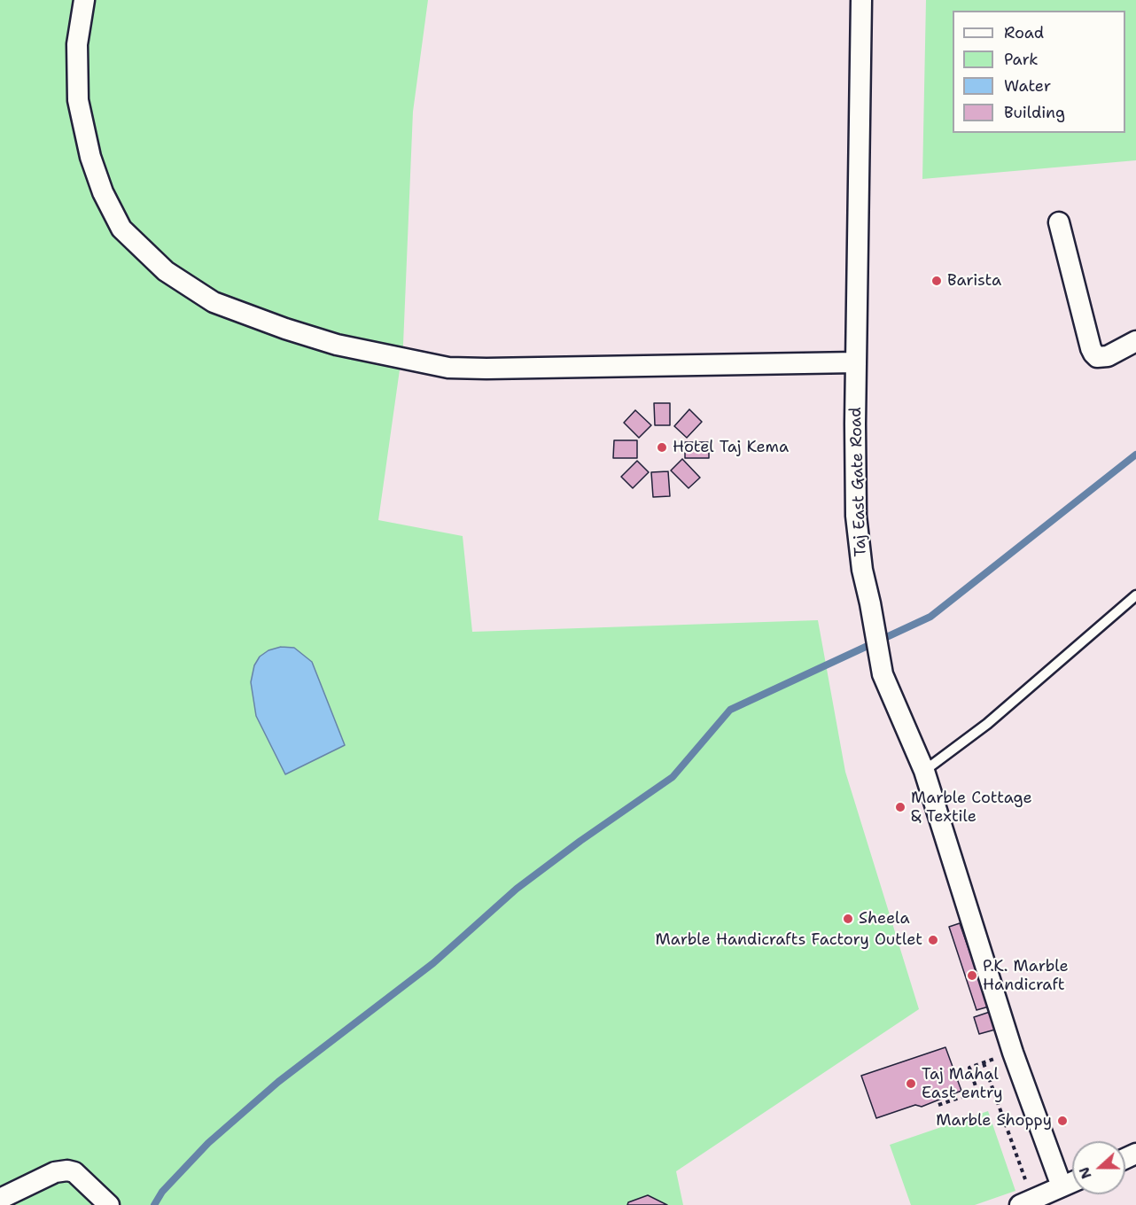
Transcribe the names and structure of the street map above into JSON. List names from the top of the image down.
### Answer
{
  "streets": {
    "street": ["Taj East Gate Road"]
  },
  "places": [
    "Barista",
    "Hotel Taj Kema",
    "Marble Cottage & Textile",
    "Sheela",
    "Marble Handicrafts Factory Outlet",
    "P.K. Marble Handicraft",
    "Taj Mahal East entry",
    "Marble Shoppy"
  ],
  "legend": [
    "Road",
    "Park",
    "Water",
    "Building"
  ],
  "north": "left"
}
